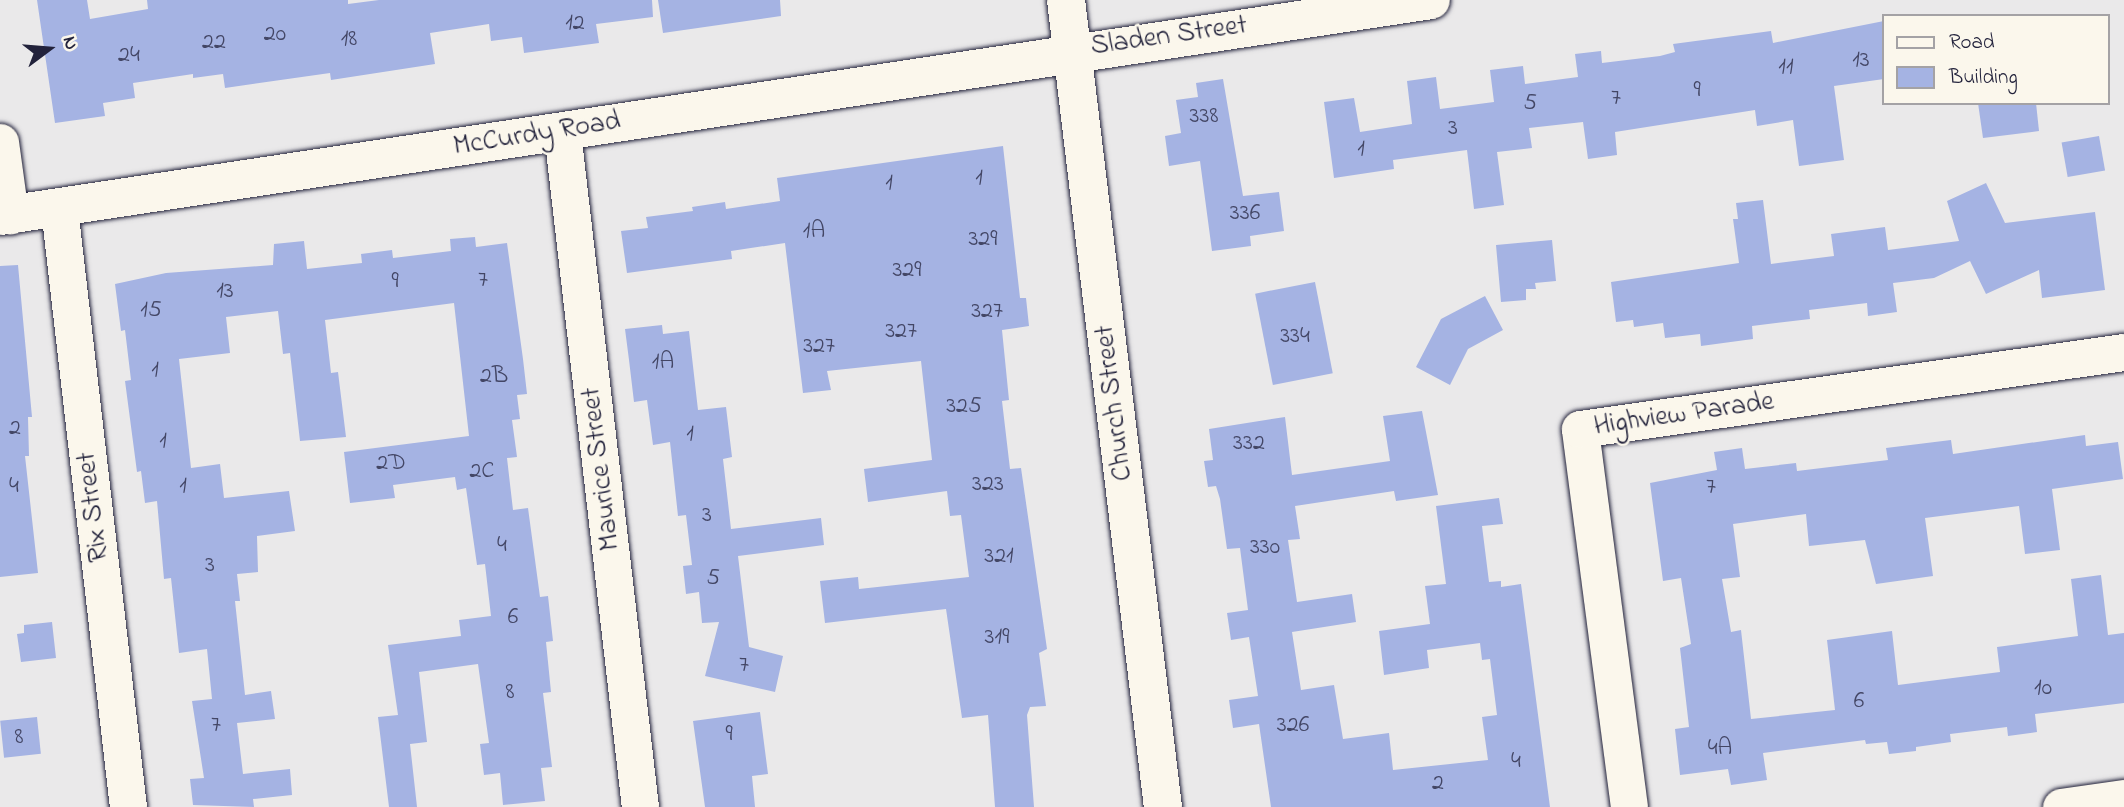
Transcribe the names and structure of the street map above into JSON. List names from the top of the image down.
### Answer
{
  "streets": {
    "main road": ["Sladen Street", "McCurdy Road", "Church Street"],
    "street": ["Highview Parade", "Maurice Street", "Rix Street"]
  },
  "crossings": [
    ["Sladen Street", "McCurdy Road"],
    ["Sladen Street", "Church Street"],
    ["McCurdy Road", "Church Street"],
    ["McCurdy Road", "Maurice Street"],
    ["McCurdy Road", "Rix Street"]
  ],
  "house_numbers": [
    "12",
    "20",
    "18",
    "22",
    "24",
    "13",
    "11",
    "9",
    "7",
    "5",
    "338",
    "3",
    "1",
    "1",
    "1",
    "336",
    "1A",
    "329",
    "329",
    "7",
    "9",
    "13",
    "15",
    "327",
    "327",
    "334",
    "327",
    "1A",
    "1",
    "2B",
    "325",
    "2",
    "1",
    "1",
    "332",
    "2D",
    "2C",
    "323",
    "4",
    "1",
    "7",
    "3",
    "4",
    "330",
    "321",
    "3",
    "5",
    "6",
    "319",
    "7",
    "10",
    "8",
    "6",
    "7",
    "326",
    "9",
    "8",
    "4A",
    "4",
    "2"
  ],
  "legend": ["Road", "Building"],
  "north": "right"
}
